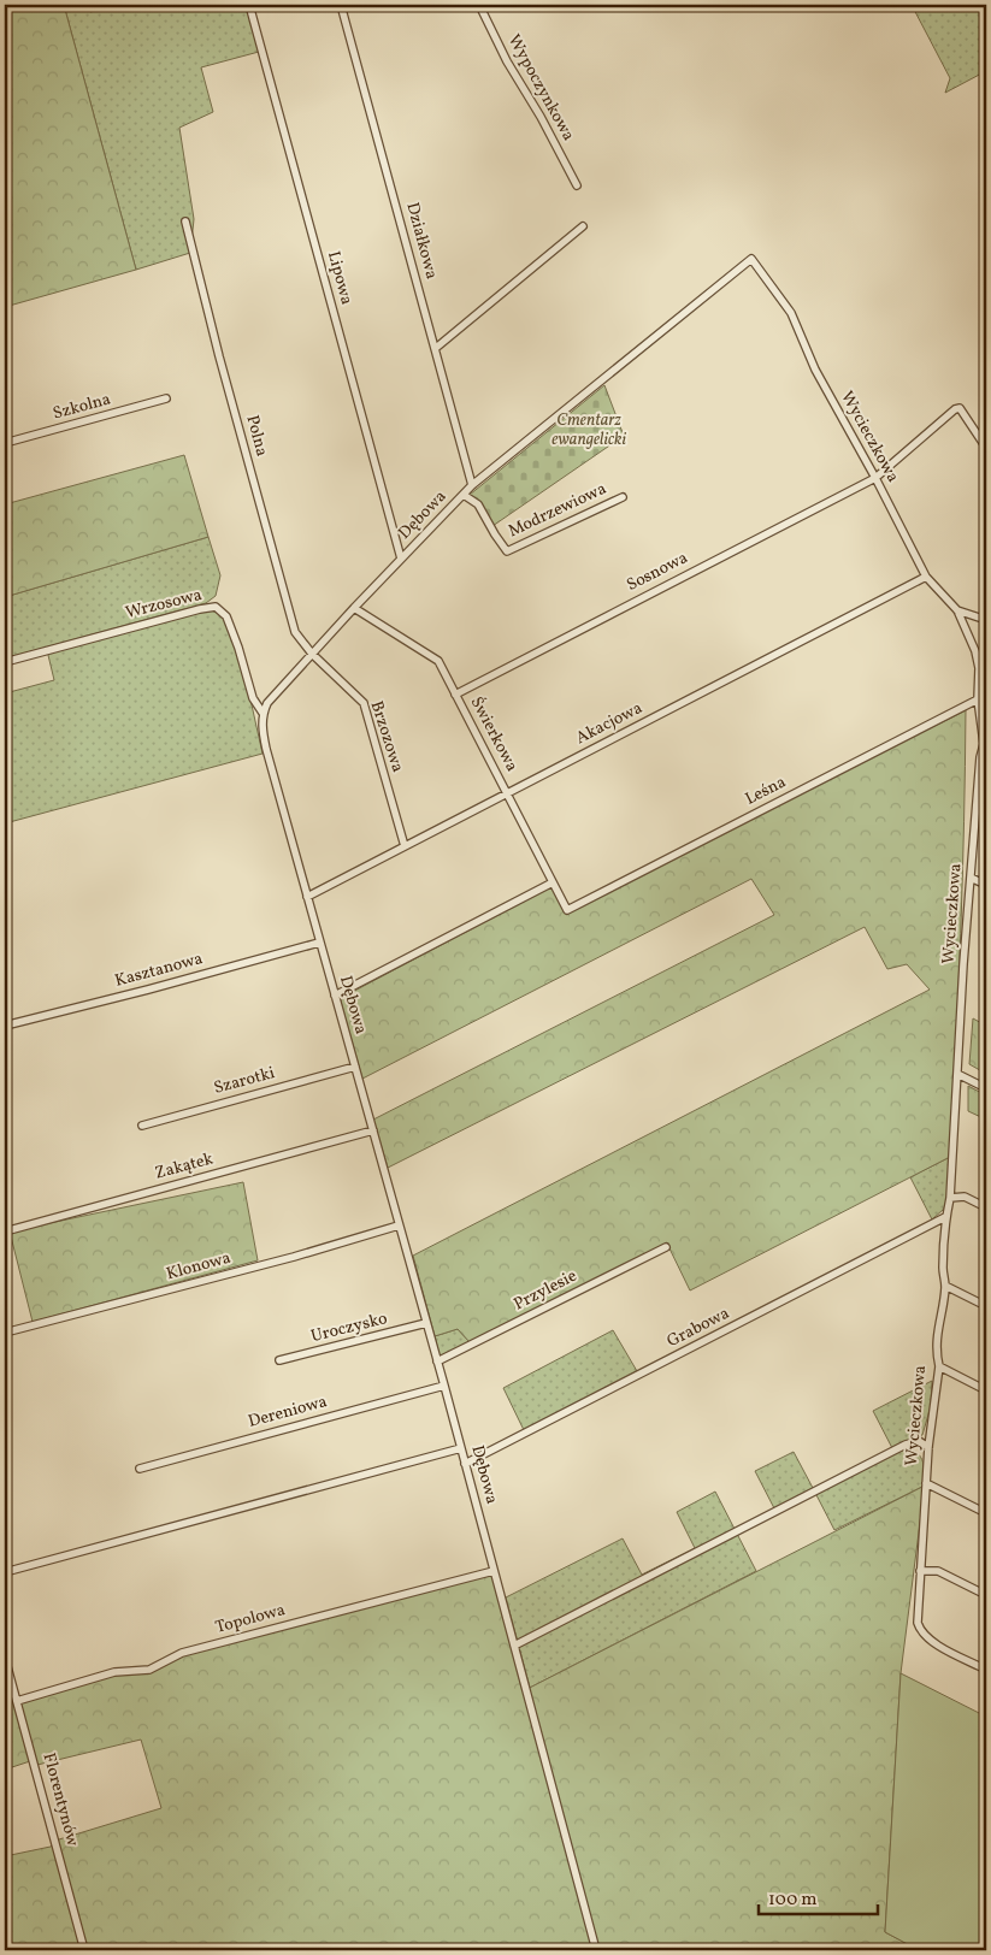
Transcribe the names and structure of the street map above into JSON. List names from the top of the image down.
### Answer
{
  "streets": {
    "street": [
      "Wypoczynkowa",
      "Działkowa",
      "Lipowa",
      "Szkolna",
      "Polna",
      "Wycieczkowa",
      "Modrzewiowa",
      "Dębowa",
      "Sosnowa",
      "Wrzosowa",
      "Akacjowa",
      "Świerkowa",
      "Brzozowa",
      "Leśna",
      "Kasztanowa",
      "Szarotki",
      "Zakątek",
      "Klonowa",
      "Przylesie",
      "Uroczysko",
      "Grabowa",
      "Dereniowa",
      "Topolowa",
      "Florentynów"
    ]
  },
  "crossings": [
    ["Działkowa", "Dębowa"],
    ["Lipowa", "Dębowa"],
    ["Polna", "Dębowa"],
    ["Polna", "Brzozowa"],
    ["Wycieczkowa", "Dębowa"],
    ["Wycieczkowa", "Sosnowa"],
    ["Wycieczkowa", "Akacjowa"],
    ["Wycieczkowa", "Leśna"],
    ["Wycieczkowa", "Grabowa"],
    ["Modrzewiowa", "Dębowa"],
    ["Dębowa", "Wrzosowa"],
    ["Dębowa", "Akacjowa"],
    ["Dębowa", "Świerkowa"],
    ["Dębowa", "Brzozowa"],
    ["Dębowa", "Kasztanowa"],
    ["Dębowa", "Szarotki"],
    ["Dębowa", "Zakątek"],
    ["Dębowa", "Klonowa"],
    ["Dębowa", "Przylesie"],
    ["Dębowa", "Uroczysko"],
    ["Dębowa", "Grabowa"],
    ["Dębowa", "Dereniowa"],
    ["Dębowa", "Topolowa"],
    ["Sosnowa", "Świerkowa"],
    ["Akacjowa", "Świerkowa"],
    ["Akacjowa", "Brzozowa"],
    ["Świerkowa", "Leśna"],
    ["Topolowa", "Florentynów"]
  ],
  "parks": ["Cmentarz ewangelicki"],
  "scale_bar": "100 m"
}
